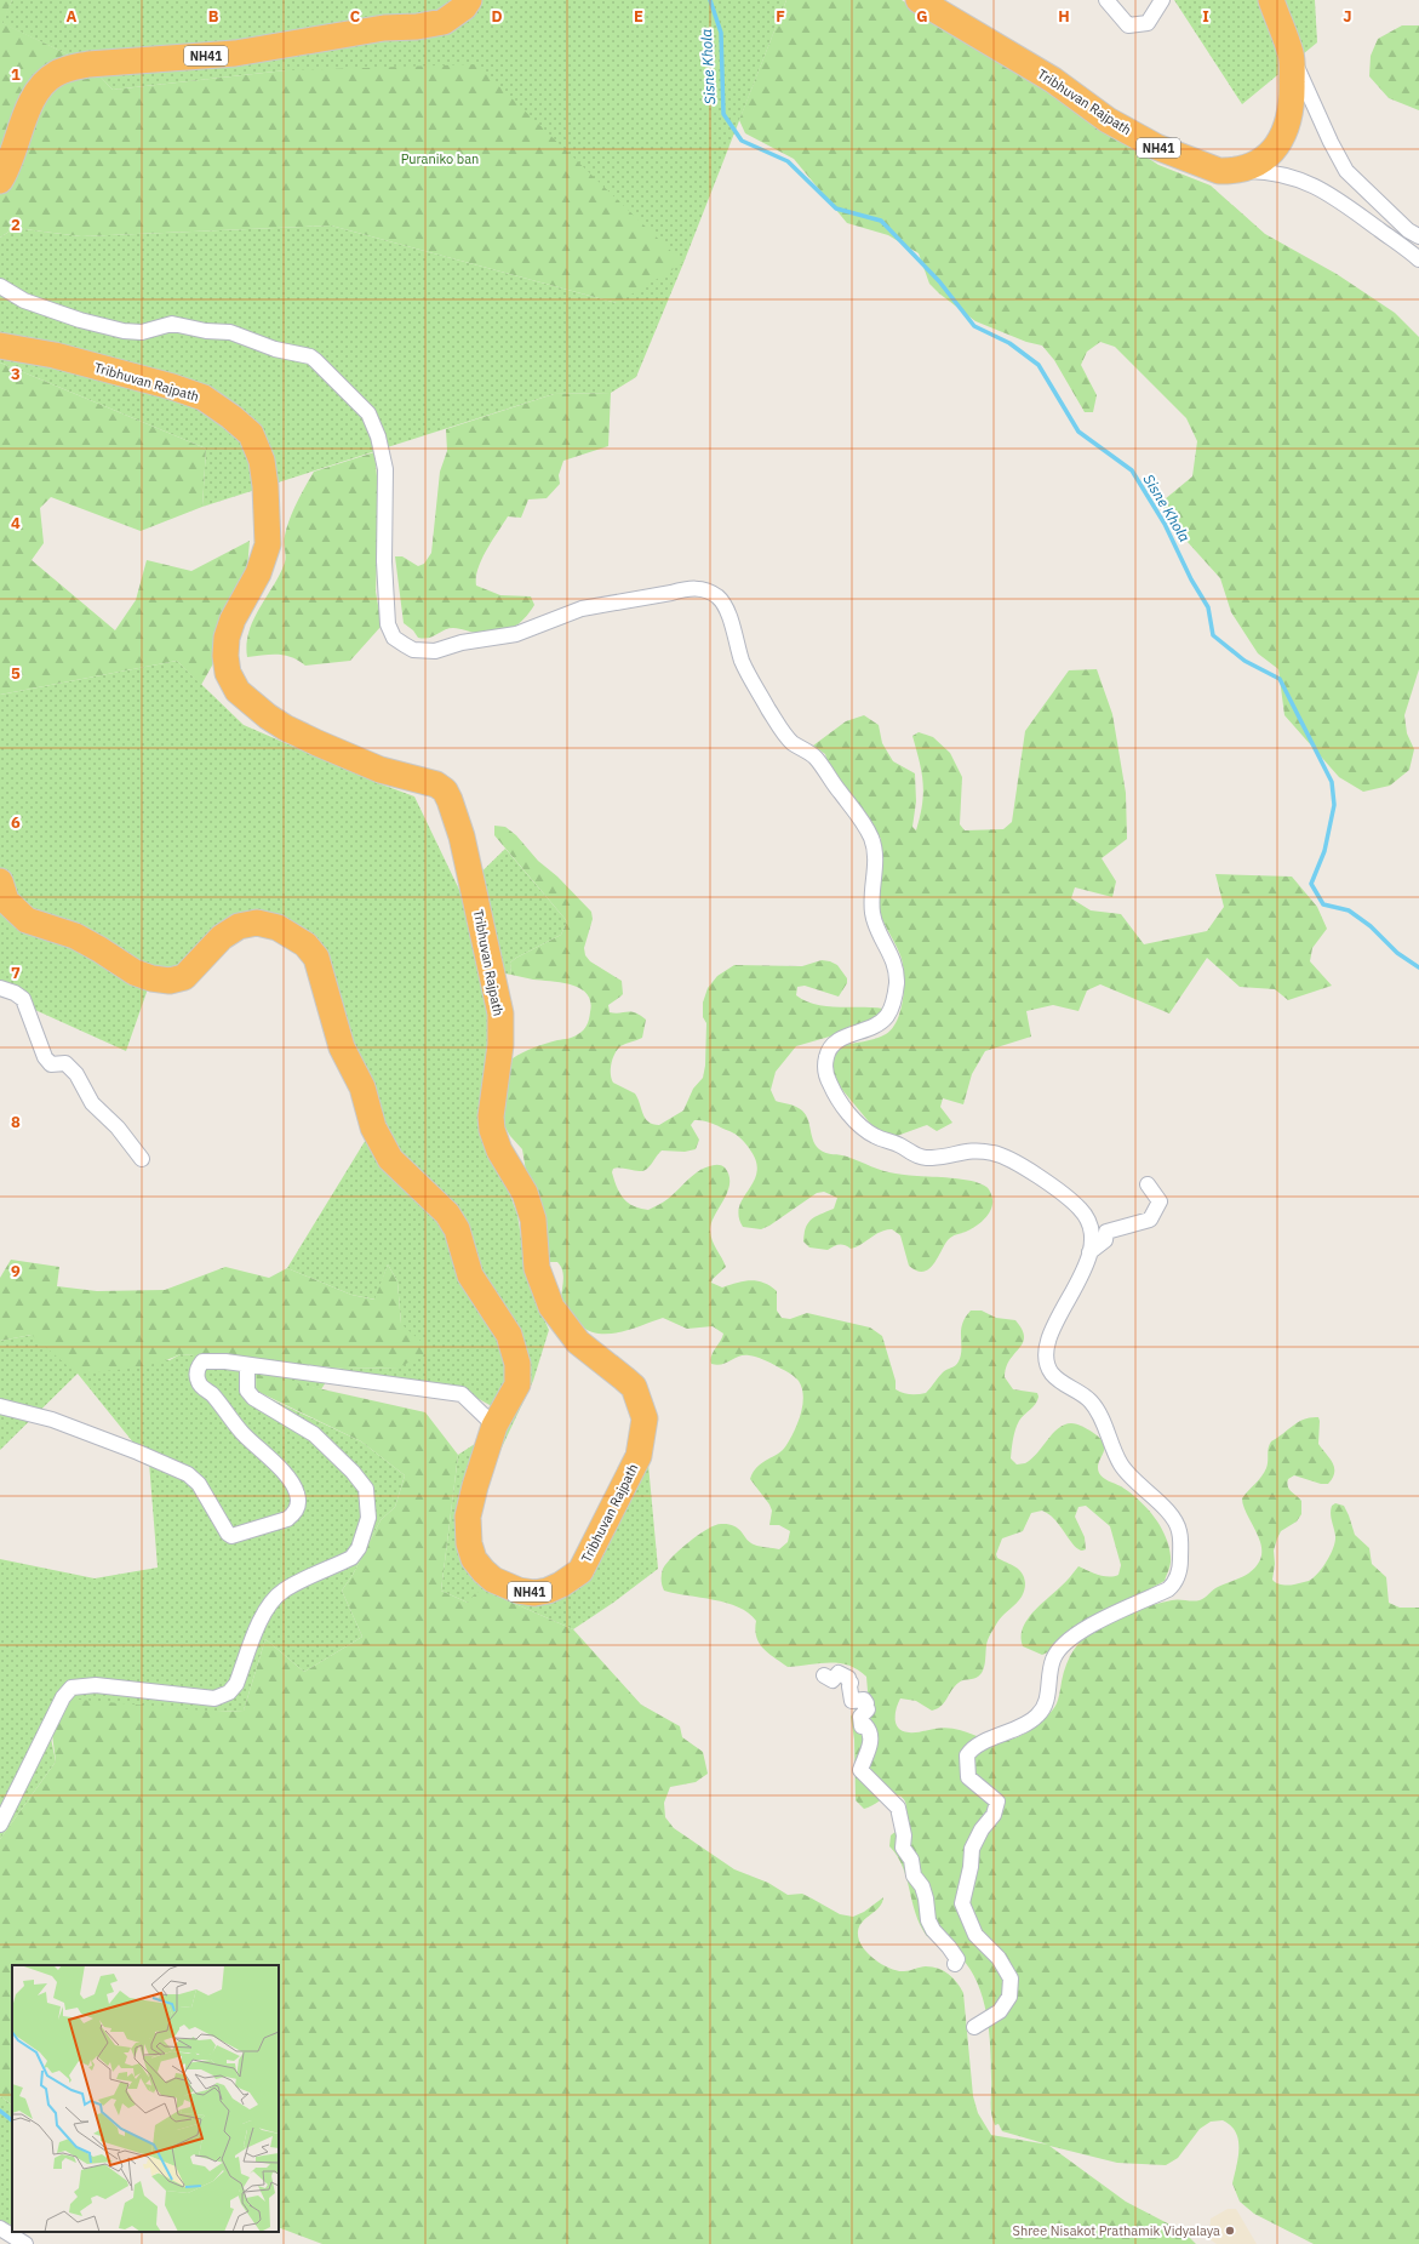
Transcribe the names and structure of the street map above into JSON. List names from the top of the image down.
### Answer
{
  "streets": {
    "highway": ["NH41", "Tribhuvan Rajpath"]
  },
  "water": ["Sisne Khola"],
  "parks": ["Puraniko ban"],
  "places": ["Shree Nisakot Prathamik Vidyalaya"],
  "grid": {
    "columns": [
      "A",
      "B",
      "C",
      "D",
      "E",
      "F",
      "G",
      "H",
      "I",
      "J"
    ],
    "rows": [
      "1",
      "2",
      "3",
      "4",
      "5",
      "6",
      "7",
      "8",
      "9"
    ]
  }
}
